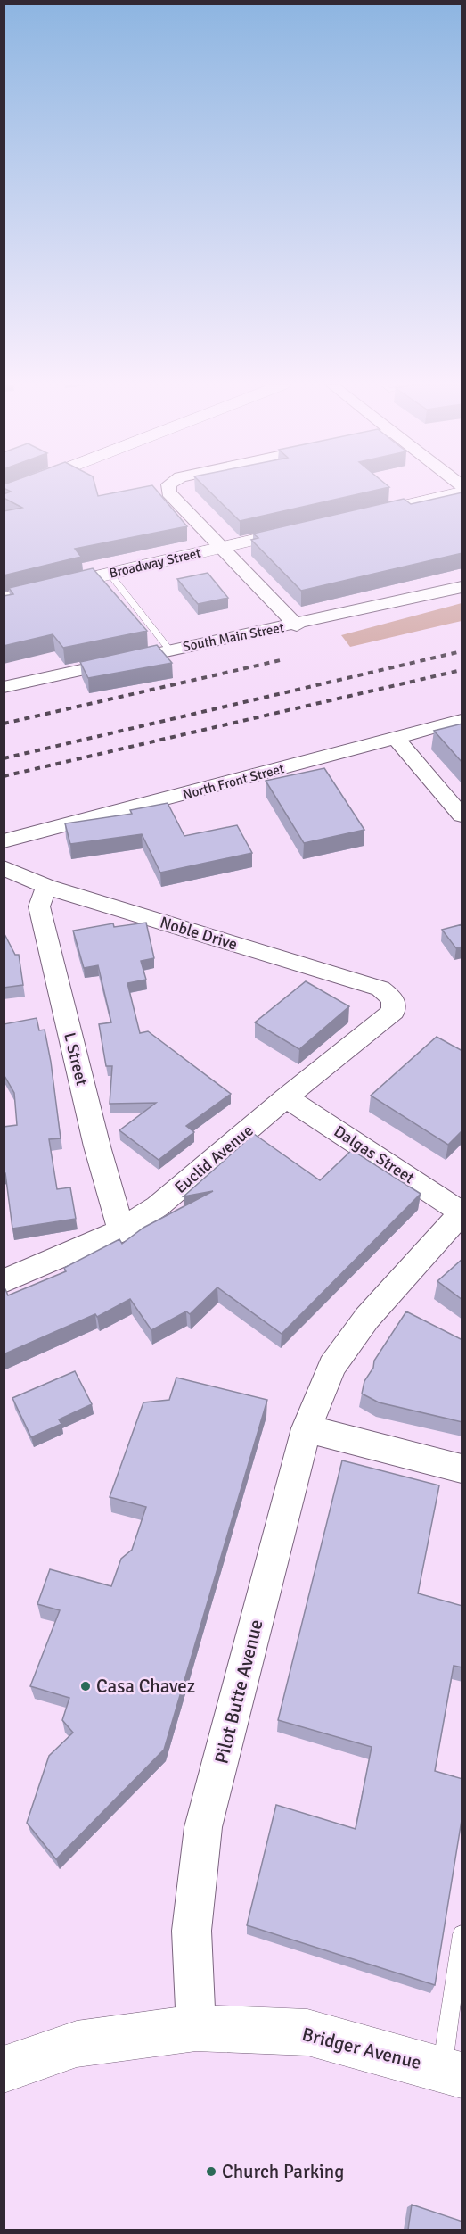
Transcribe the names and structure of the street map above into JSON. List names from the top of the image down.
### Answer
{
  "streets": {
    "street": [
      "Broadway Street",
      "South Main Street",
      "North Front Street",
      "Noble Drive",
      "L Street",
      "Dalgas Street",
      "Euclid Avenue",
      "Pilot Butte Avenue",
      "Bridger Avenue"
    ]
  },
  "crossings": [
    ["Noble Drive", "L Street"],
    ["Noble Drive", "Euclid Avenue"],
    ["L Street", "Euclid Avenue"],
    ["Dalgas Street", "Euclid Avenue"],
    ["Dalgas Street", "Pilot Butte Avenue"],
    ["Pilot Butte Avenue", "Bridger Avenue"]
  ],
  "places": ["Casa Chavez", "Church Parking"]
}
